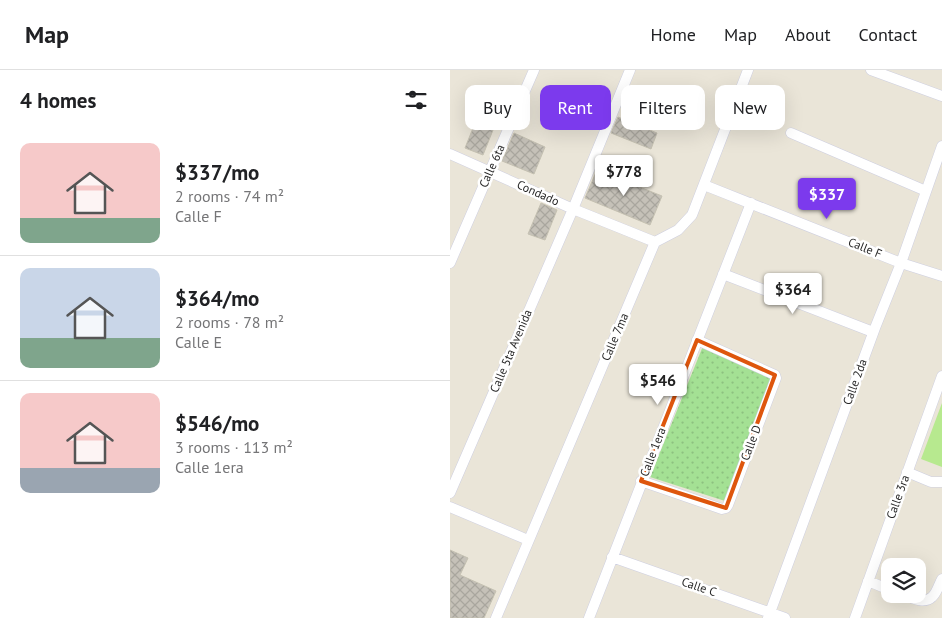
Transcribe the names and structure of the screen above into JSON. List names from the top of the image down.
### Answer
{
  "streets": {
    "street": [
      "Calle 6ta",
      "Condado",
      "Calle F",
      "Calle 7ma",
      "Calle 5ta Avenida",
      "Calle 2da",
      "Calle D",
      "Calle 1era",
      "Calle 3ra",
      "Calle C"
    ]
  },
  "crossings": [
    ["Calle 6ta", "Condado"],
    ["Condado", "Calle 7ma"],
    ["Condado", "Calle 5ta Avenida"],
    ["Calle F", "Calle 2da"],
    ["Calle F", "Calle 1era"],
    ["Calle 2da", "Calle C"],
    ["Calle D", "Calle 1era"],
    ["Calle 1era", "Calle C"]
  ],
  "page": {
    "header": "Map",
    "nav": [
      "Home",
      "Map",
      "About",
      "Contact"
    ],
    "heading": "4 homes",
    "chip": [
      "Buy",
      "Rent",
      "Filters",
      "New"
    ],
    "list": [
      {
        "name": "$337/mo",
        "note": "2 rooms · 74 m² · Calle F"
      },
      {
        "name": "$364/mo",
        "note": "2 rooms · 78 m² · Calle E"
      },
      {
        "name": "$546/mo",
        "note": "3 rooms · 113 m² · Calle 1era"
      }
    ],
    "price": [
      "$778",
      "$337",
      "$364",
      "$546"
    ]
  }
}
